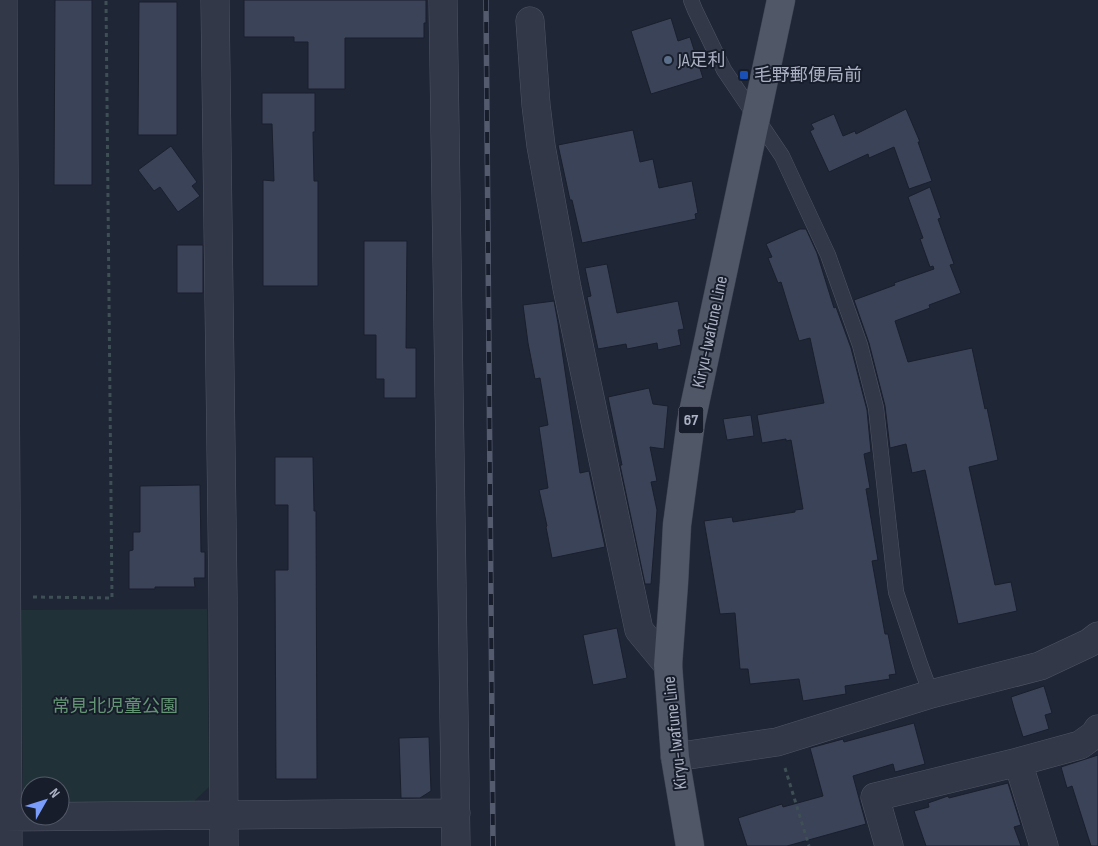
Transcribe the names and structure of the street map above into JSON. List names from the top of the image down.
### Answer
{
  "streets": {
    "main road": ["Kiryu-Iwafune Line", "67"]
  },
  "parks": ["常見北児童公園"],
  "places": {
    "other": ["JA足利"],
    "transit": ["毛野郵便局前"]
  },
  "north": "top right"
}
